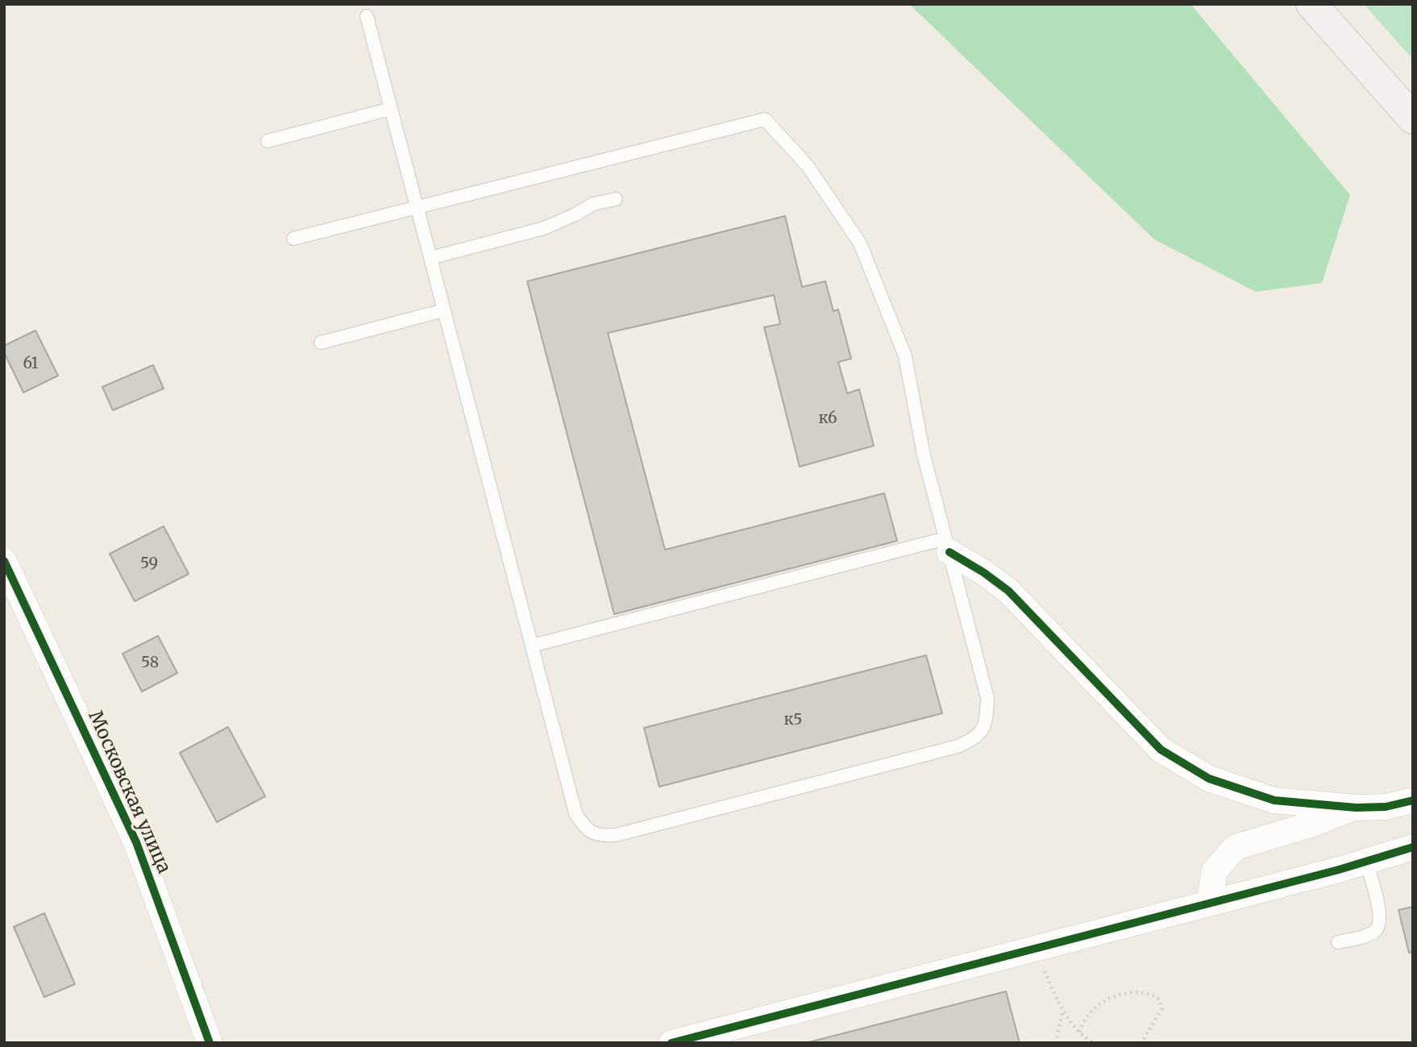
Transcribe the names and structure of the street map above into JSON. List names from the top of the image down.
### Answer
{
  "streets": {
    "street": ["Московская улица"]
  },
  "house_numbers": [
    "61",
    "к6",
    "59",
    "58",
    "к5"
  ]
}
